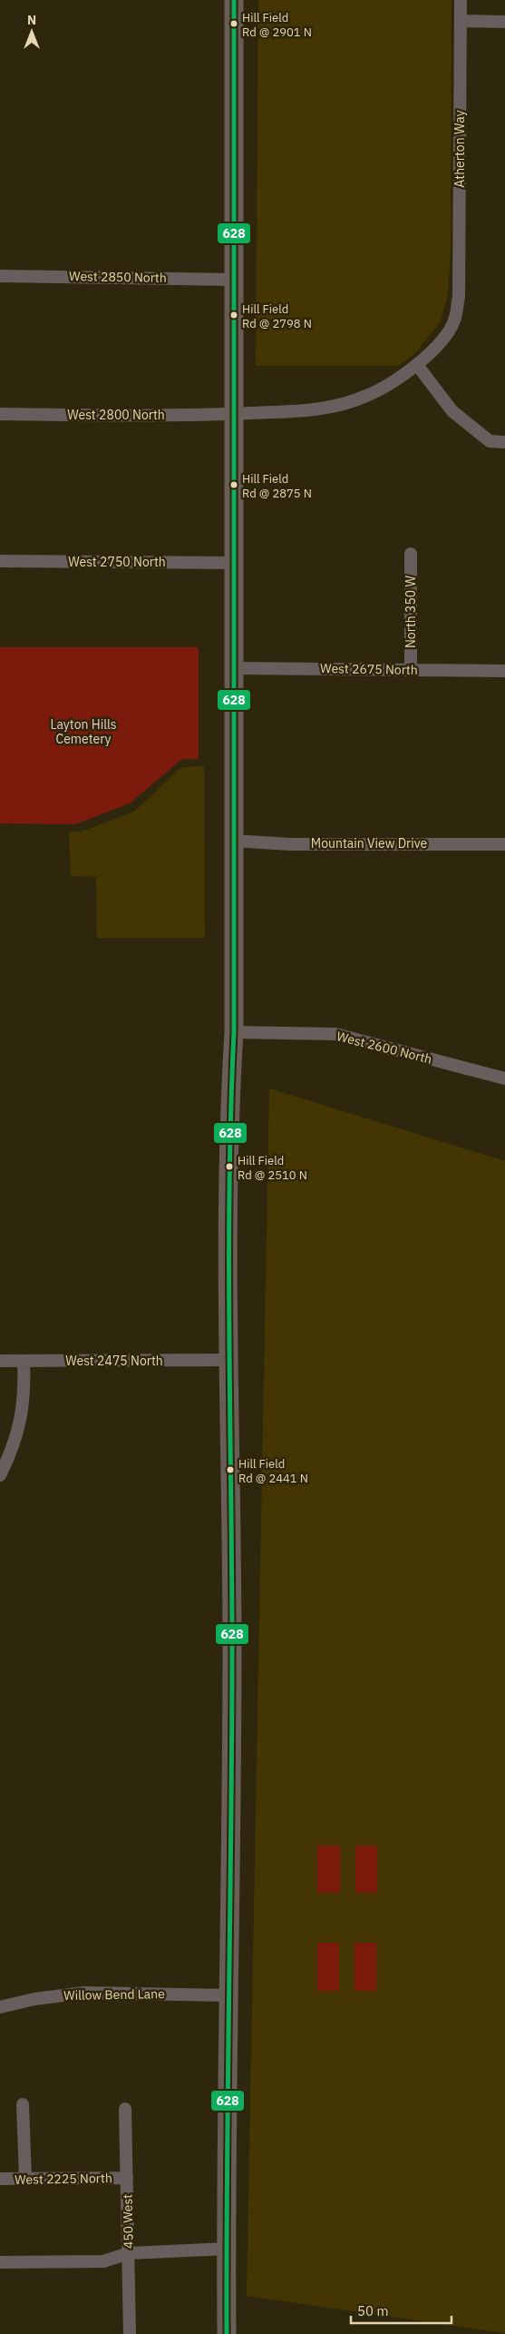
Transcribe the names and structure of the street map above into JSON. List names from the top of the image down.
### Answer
{
  "streets": {
    "street": [
      "Atherton Way",
      "West 2850 North",
      "West 2800 North",
      "West 2750 North",
      "North 350 W",
      "West 2675 North",
      "Mountain View Drive",
      "West 2600 North",
      "West 2475 North",
      "Willow Bend Lane",
      "West 2225 North",
      "450 West"
    ]
  },
  "crossings": [
    ["Atherton Way", "West 2800 North"],
    ["North 350 W", "West 2675 North"],
    ["West 2225 North", "450 West"]
  ],
  "parks": ["Layton Hills Cemetery"],
  "places": [
    "Hill Field Rd @ 2901 N",
    "Hill Field Rd @ 2798 N",
    "Hill Field Rd @ 2875 N",
    "Hill Field Rd @ 2510 N",
    "Hill Field Rd @ 2441 N"
  ],
  "lines": ["transit line 628"],
  "scale_bar": "50 m",
  "north": "top"
}
